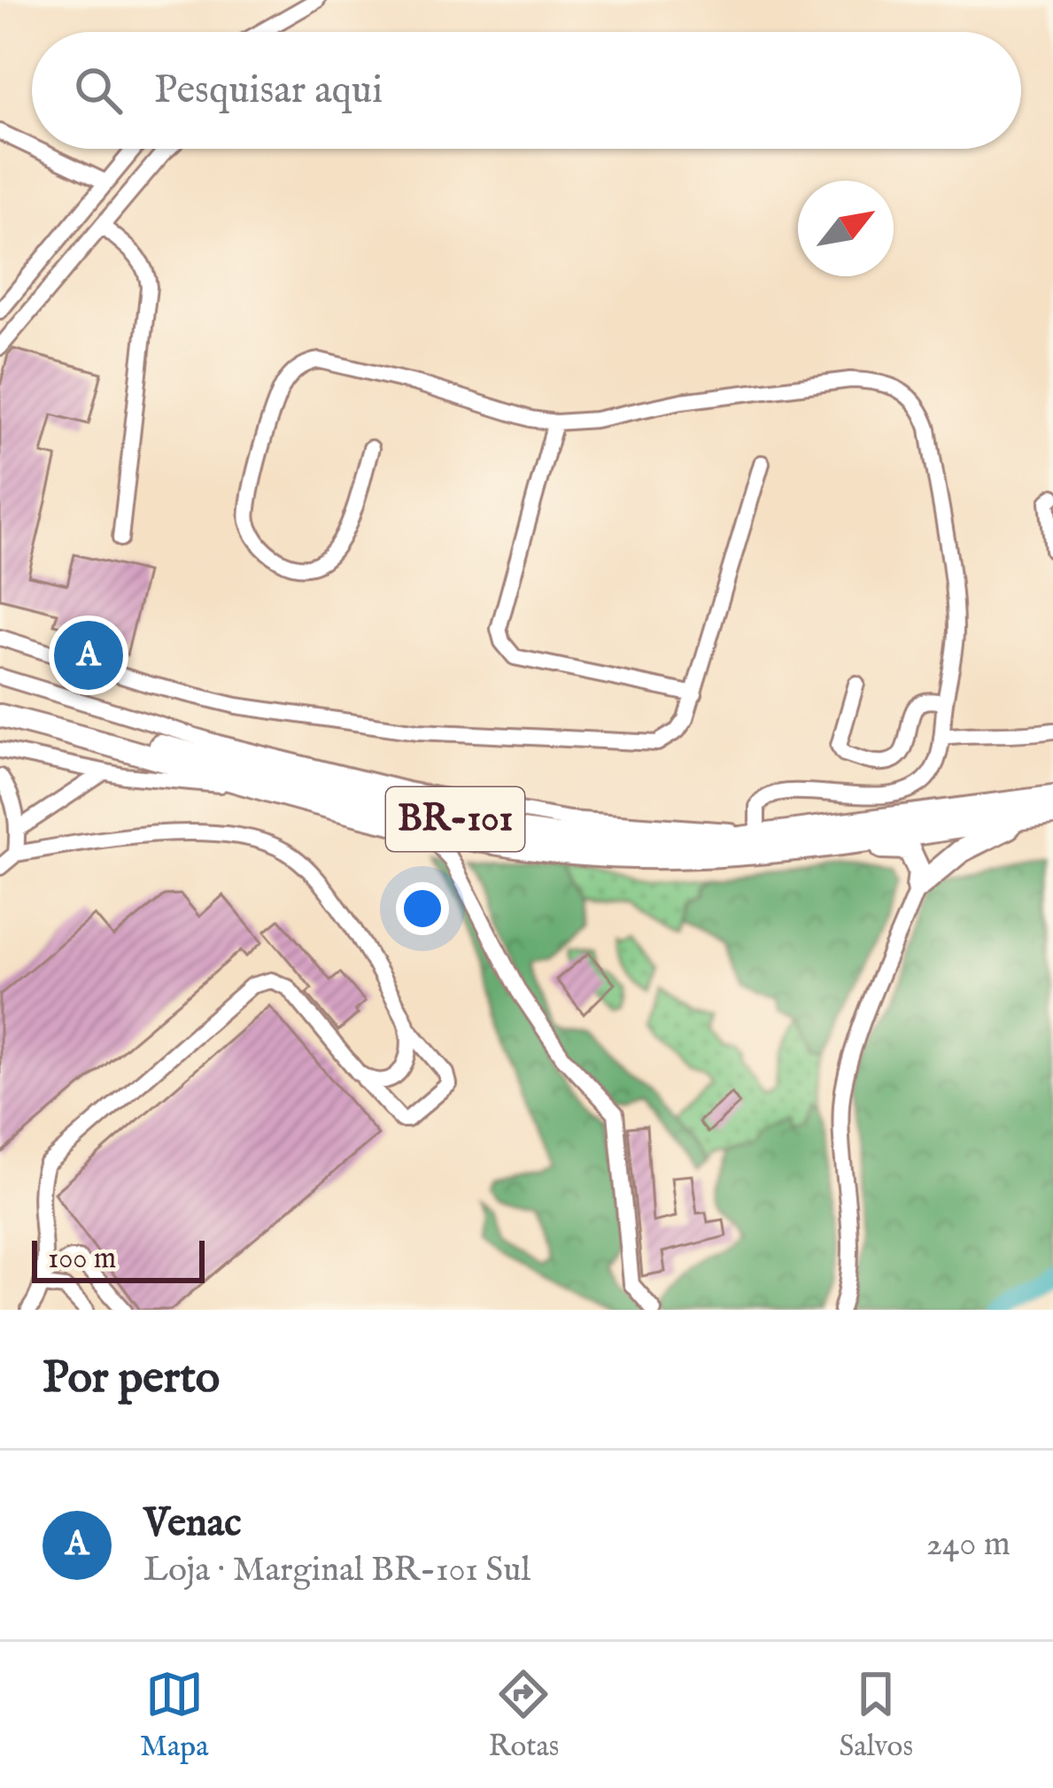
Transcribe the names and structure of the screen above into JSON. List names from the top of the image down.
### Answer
{
  "streets": {
    "highway": ["BR-101"]
  },
  "scale_bar": "100 m",
  "north": "top right",
  "page": {
    "search": "Pesquisar aqui",
    "pins": "A",
    "scale": "100 m",
    "heading": "Por perto",
    "list": [
      {
        "mark": "A",
        "name": "Venac",
        "note": "Loja · Marginal BR-101 Sul",
        "value": "240 m"
      }
    ],
    "nav": ["Mapa", "Rotas", "Salvos"]
  }
}
